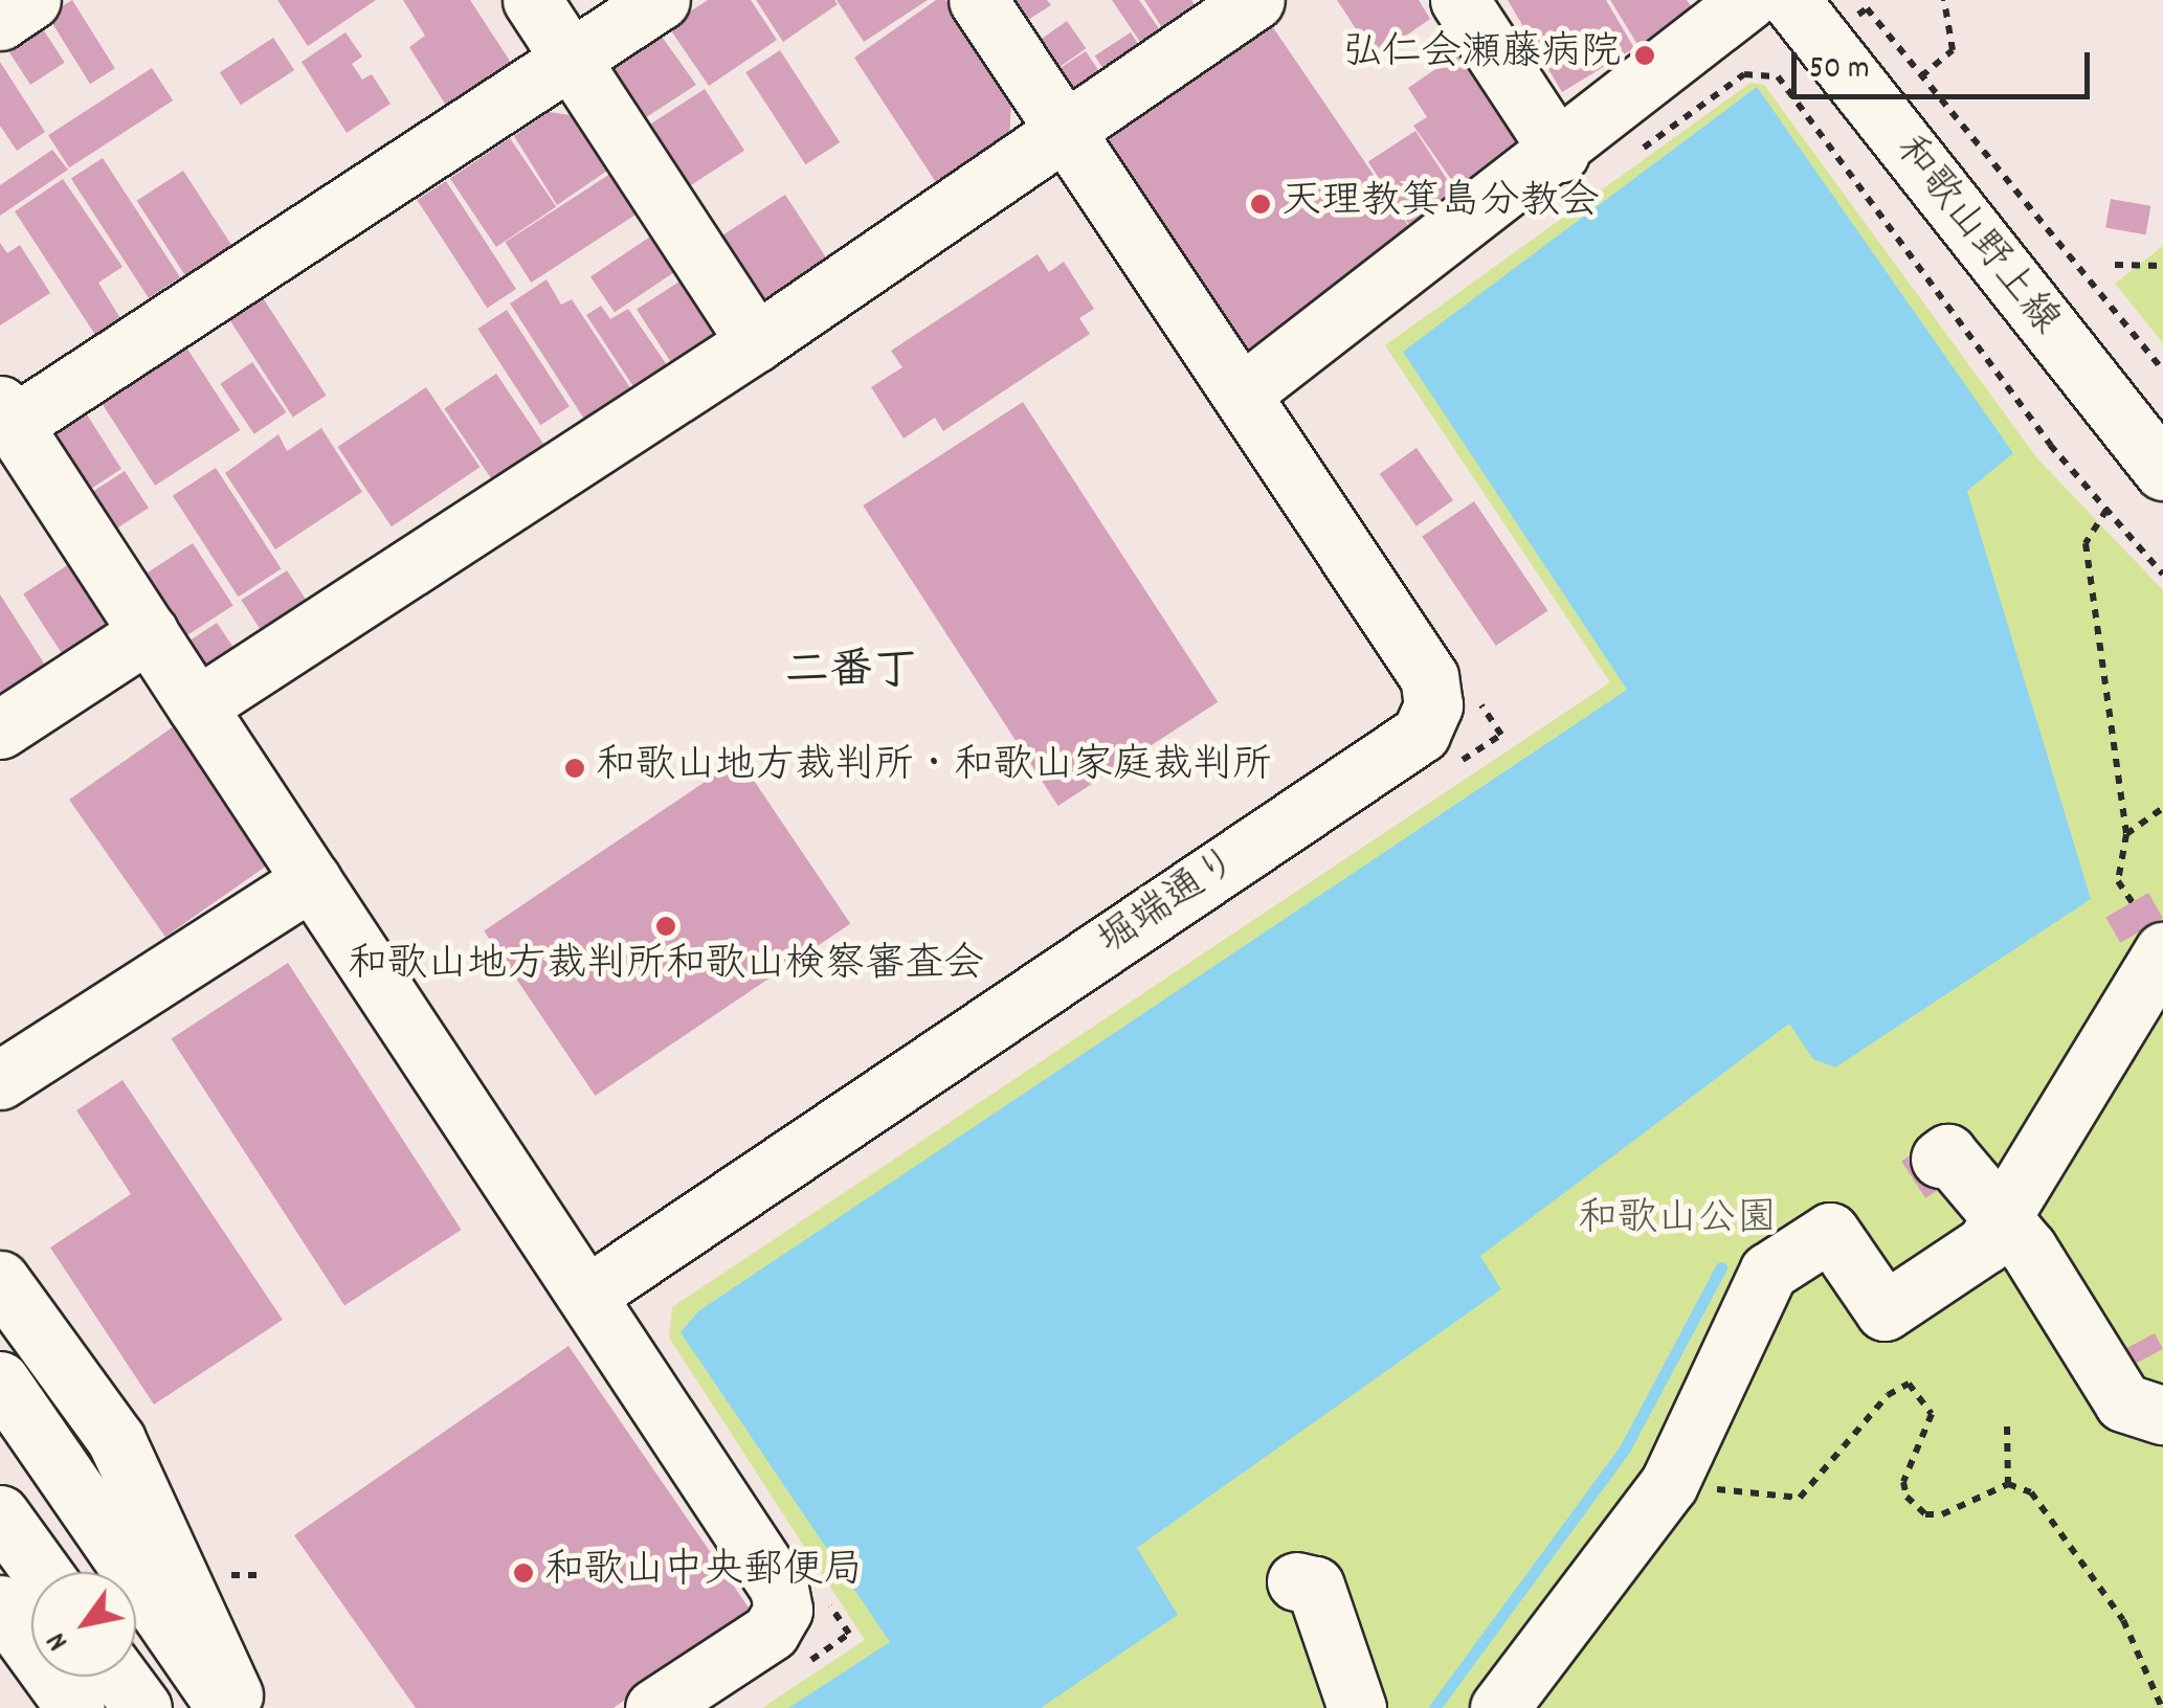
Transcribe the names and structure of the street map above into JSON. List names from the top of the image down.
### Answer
{
  "streets": {
    "street": ["和歌山野上線", "堀端通り"]
  },
  "districts": ["二番丁"],
  "parks": ["和歌山公園"],
  "places": [
    "弘仁会瀬藤病院",
    "天理教箕島分教会",
    "和歌山地方裁判所・和歌山家庭裁判所",
    "和歌山地方裁判所和歌山検察審査会",
    "和歌山中央郵便局"
  ],
  "scale_bar": "50 m",
  "north": "bottom left"
}
